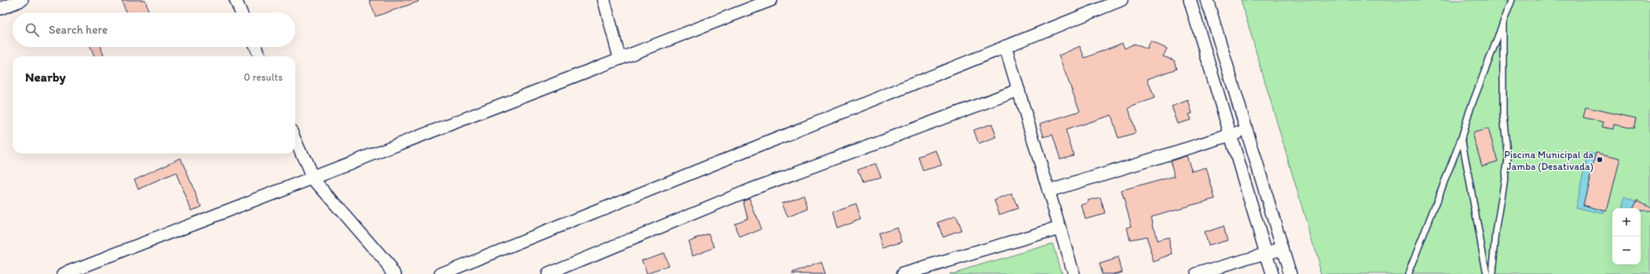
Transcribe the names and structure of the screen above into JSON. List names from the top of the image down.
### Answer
{
  "places": ["Piscina Municipal da Jamba (Desativada)"],
  "page": {
    "search": "Search here",
    "heading": ["Nearby", "0 results"],
    "map_buttons": ["+", "−"]
  }
}
